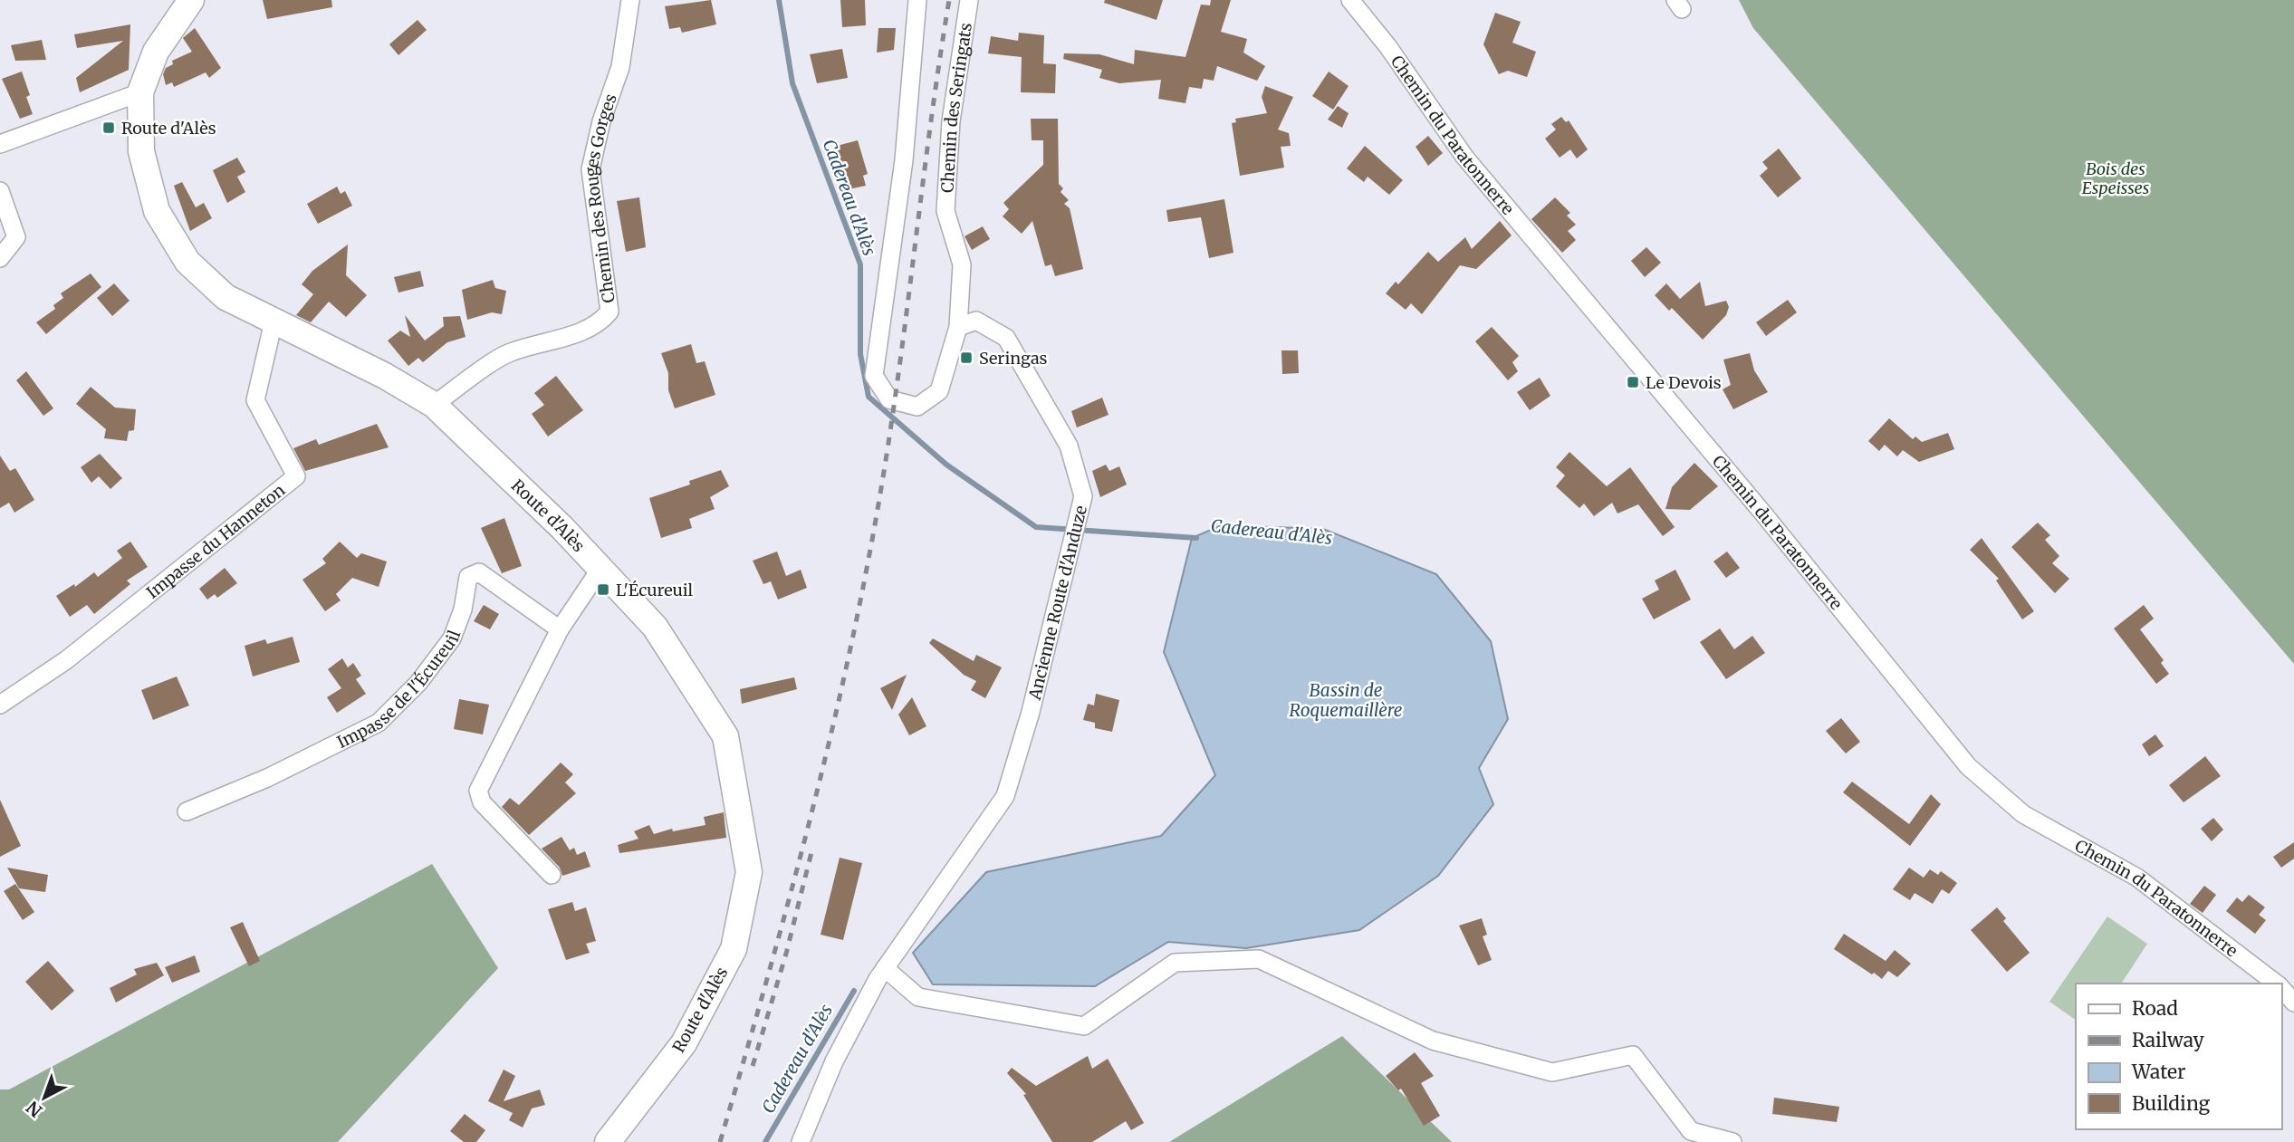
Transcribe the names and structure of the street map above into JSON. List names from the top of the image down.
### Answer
{
  "streets": {
    "main road": ["Route d'Alès"],
    "street": [
      "Chemin des Seringats",
      "Chemin du Paratonnerre",
      "Chemin des Rouges Gorges",
      "Impasse du Hanneton",
      "Ancienne Route d'Anduze",
      "Impasse de l'Écureuil"
    ]
  },
  "crossings": [
    ["Chemin des Seringats", "Ancienne Route d'Anduze"],
    ["Chemin des Rouges Gorges", "Route d'Alès"],
    ["Route d'Alès", "Impasse du Hanneton"]
  ],
  "water": ["Cadereau d'Alès", "Bassin de Roquemaillère"],
  "parks": ["Bois des Espeisses"],
  "places": {
    "transit": [
      "Route d'Alès",
      "Seringas",
      "Le Devois",
      "L'Écureuil"
    ]
  },
  "legend": [
    "Road",
    "Railway",
    "Water",
    "Building"
  ],
  "north": "bottom left"
}
